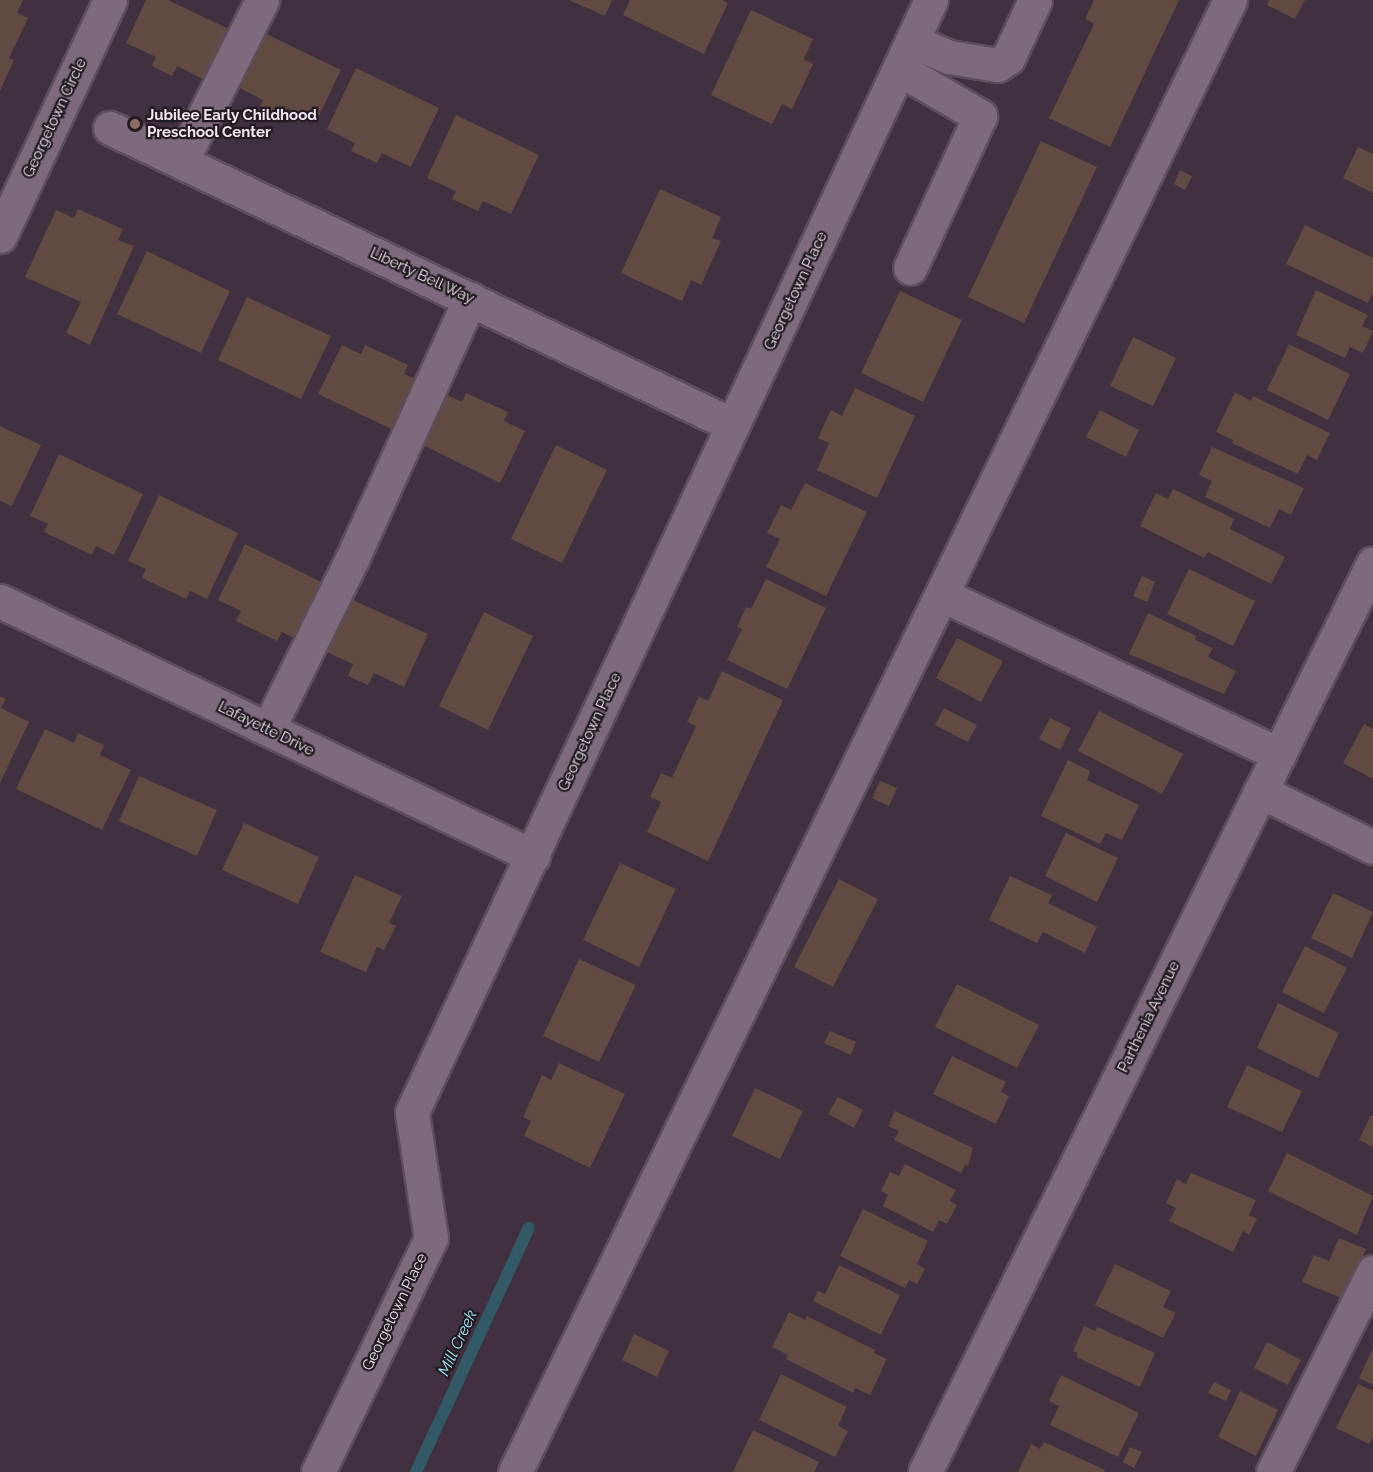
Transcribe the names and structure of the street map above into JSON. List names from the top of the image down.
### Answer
{
  "streets": {
    "street": [
      "Georgetown Circle",
      "Liberty Bell Way",
      "Georgetown Place",
      "Lafayette Drive",
      "Parthenia Avenue"
    ]
  },
  "crossings": [
    ["Liberty Bell Way", "Georgetown Place"],
    ["Georgetown Place", "Lafayette Drive"]
  ],
  "water": ["Mill Creek"],
  "places": ["Jubilee Early Childhood Preschool Center"]
}
